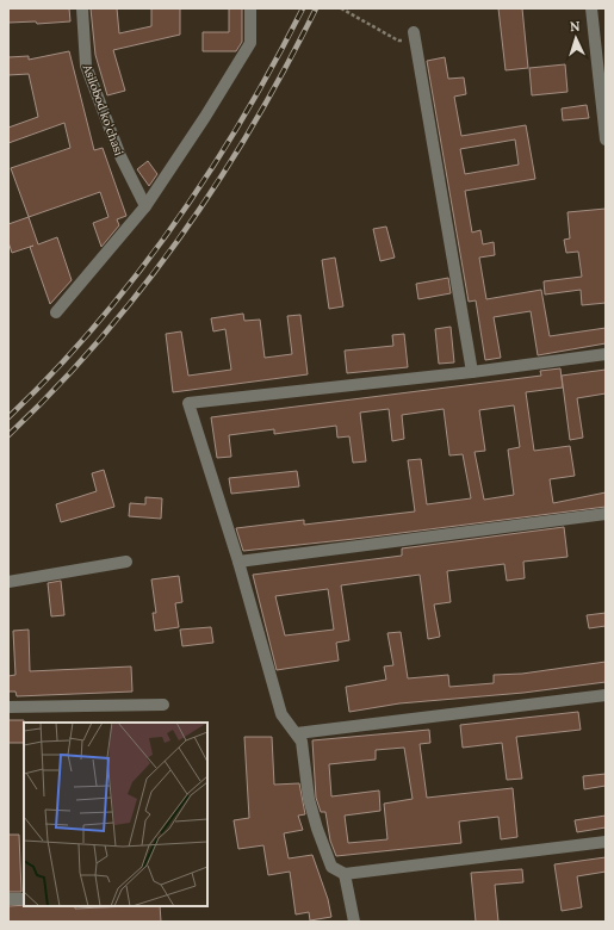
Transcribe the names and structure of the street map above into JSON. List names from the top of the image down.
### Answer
{
  "streets": {
    "street": ["Asilobod koʻchasi"]
  },
  "north": "top"
}
